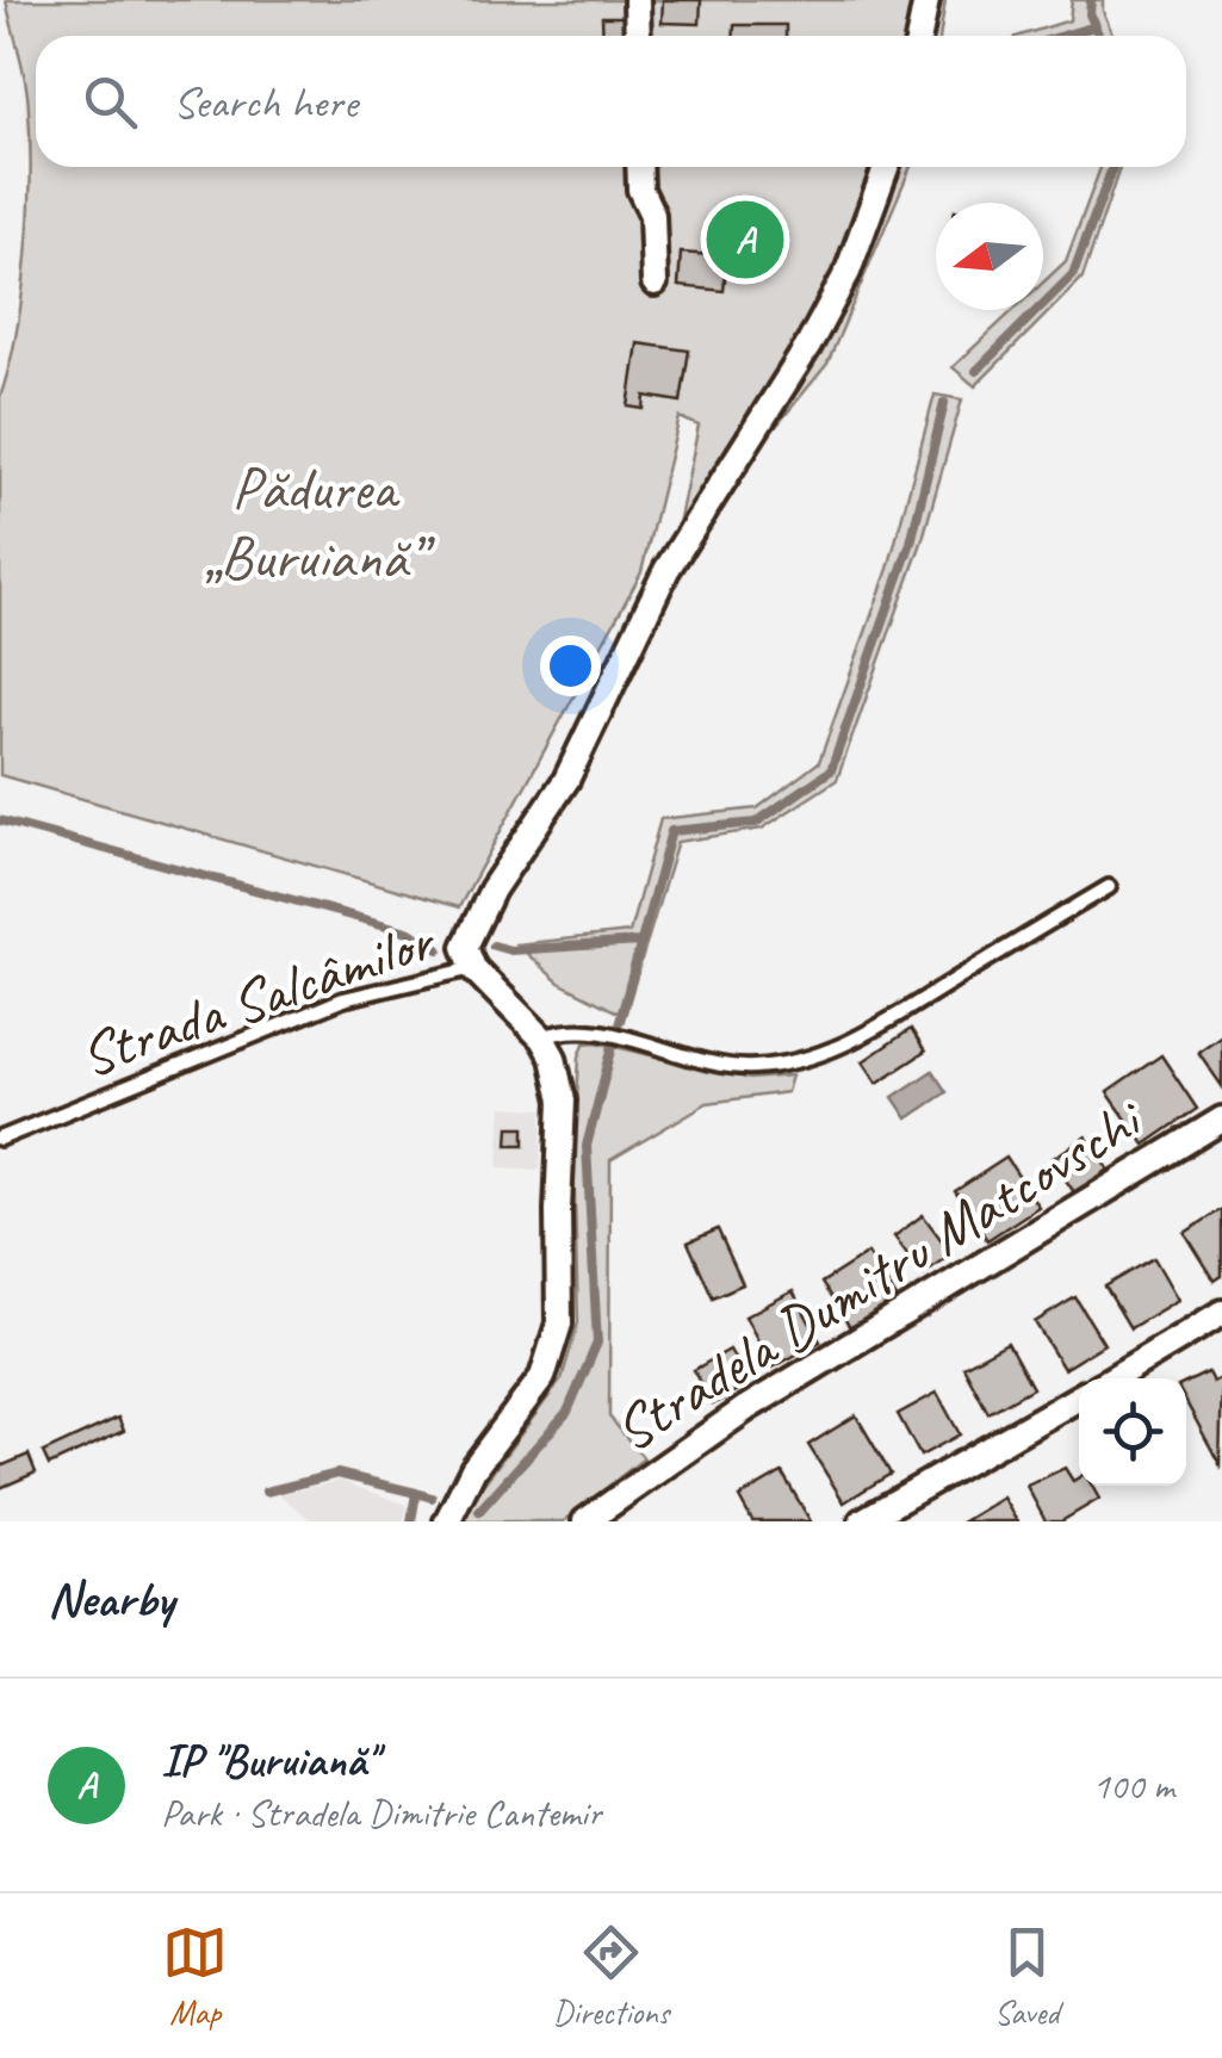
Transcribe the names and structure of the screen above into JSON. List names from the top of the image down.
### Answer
{
  "streets": {
    "street": ["Stradela Dumitru Matcovschi"],
    "lane": ["Strada Salcâmilor"]
  },
  "parks": ["Pădurea „Buruiană”"],
  "north": "left",
  "page": {
    "search": "Search here",
    "pins": "A",
    "heading": "Nearby",
    "list": [
      {
        "mark": "A",
        "name": "IP \"Buruiană\"",
        "note": "Park · Stradela Dimitrie Cantemir",
        "value": "100 m"
      }
    ],
    "nav": ["Map", "Directions", "Saved"]
  }
}
